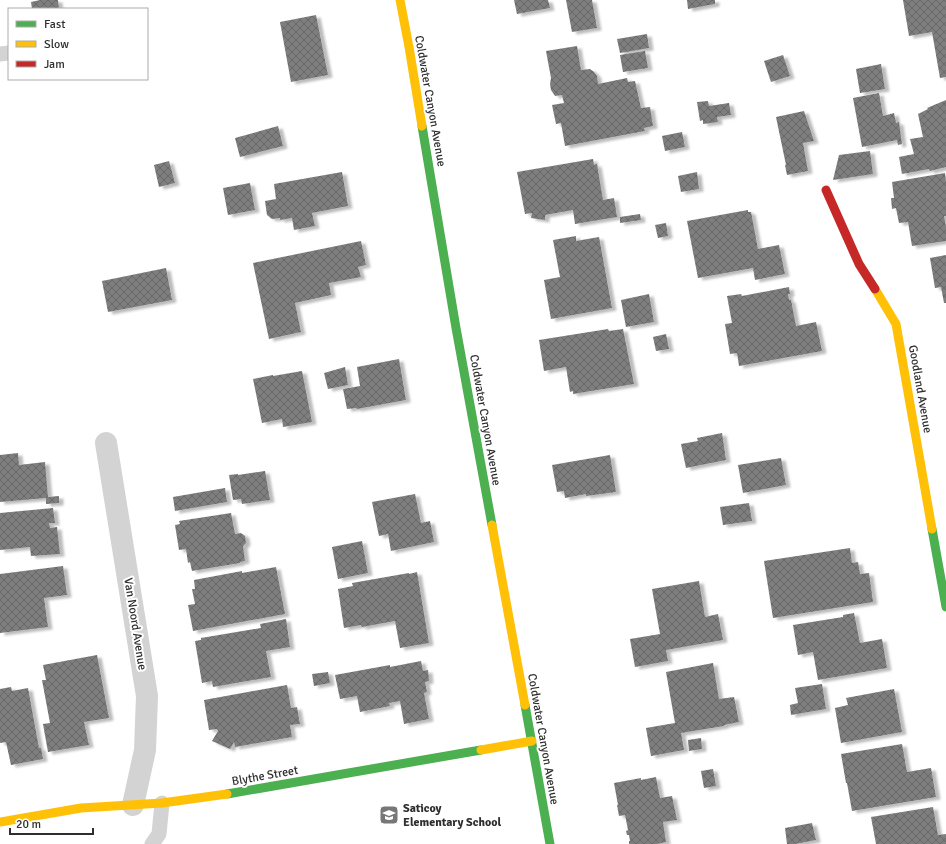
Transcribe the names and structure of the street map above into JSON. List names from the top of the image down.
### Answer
{
  "streets": {
    "street": [
      "Coldwater Canyon Avenue",
      "Goodland Avenue",
      "Van Noord Avenue",
      "Blythe Street"
    ]
  },
  "crossings": [
    ["Coldwater Canyon Avenue", "Blythe Street"],
    ["Van Noord Avenue", "Blythe Street"]
  ],
  "places": {
    "school or university": ["Saticoy Elementary School"]
  },
  "legend": ["Fast", "Slow", "Jam"],
  "scale_bar": "20 m"
}
